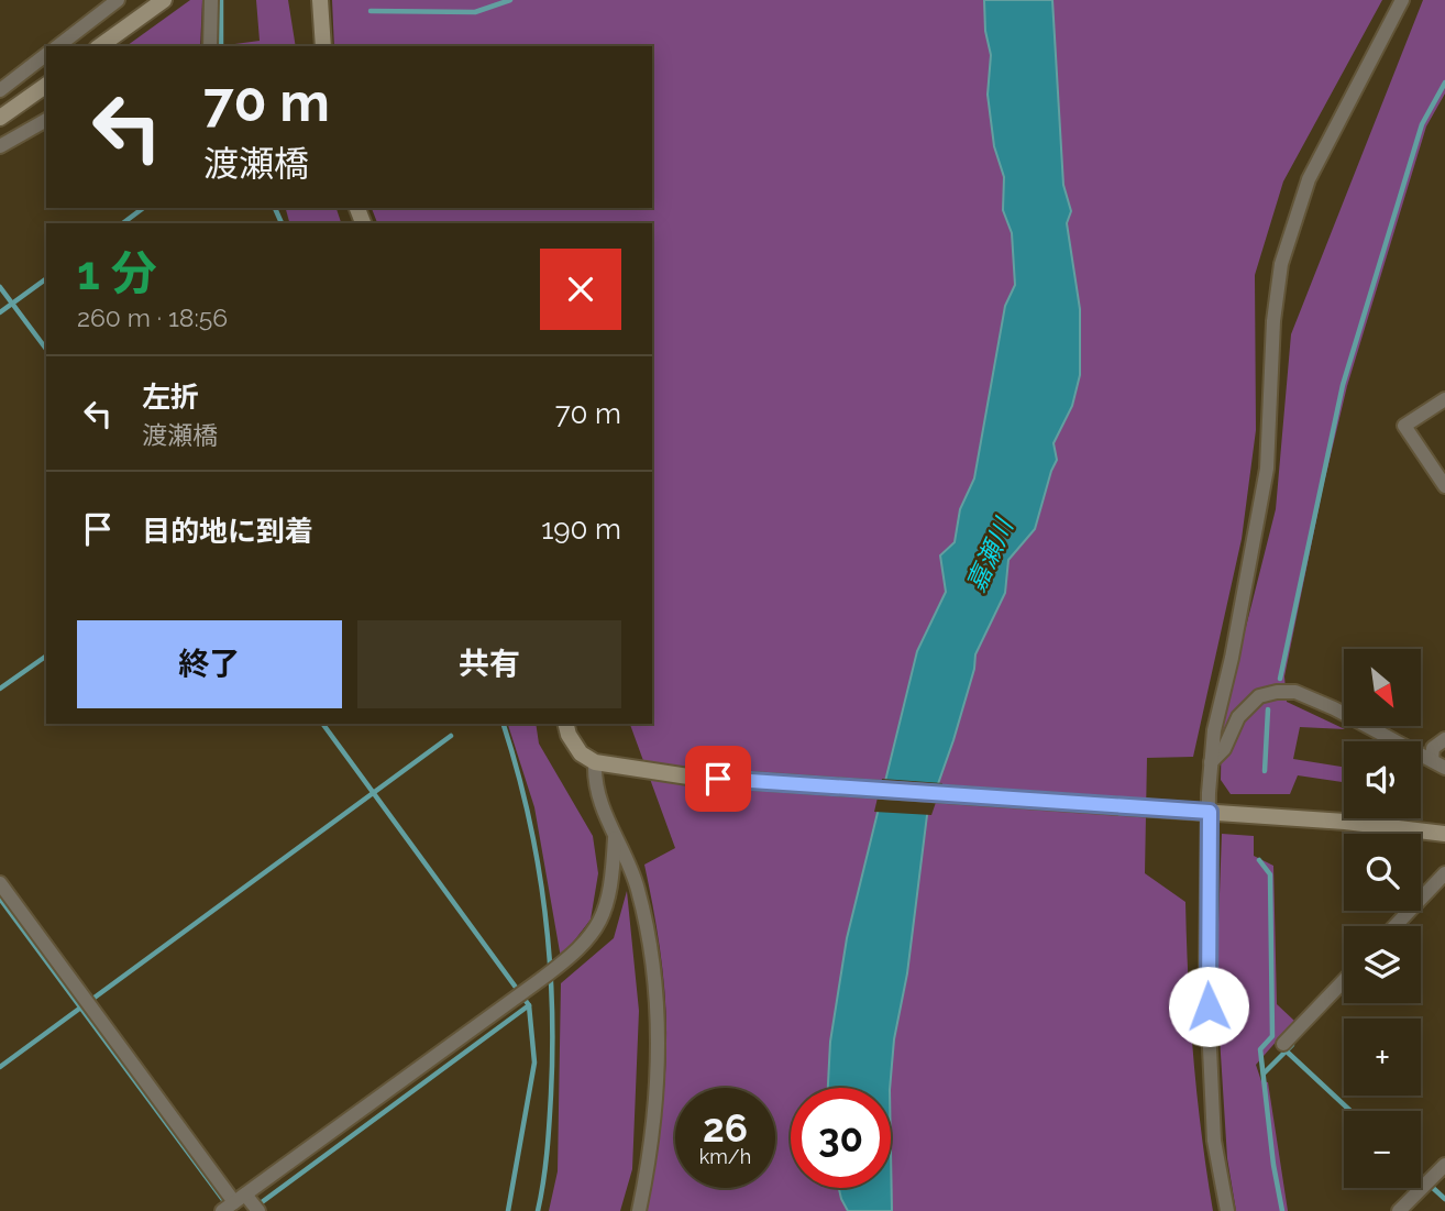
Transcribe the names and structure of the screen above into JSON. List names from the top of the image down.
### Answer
{
  "water": ["嘉瀬川"],
  "north": "bottom right",
  "page": {
    "turn": ["70 m", "渡瀬橋"],
    "heading": ["1 分", "260 m · 18:56"],
    "list": [
      {
        "name": "左折",
        "note": "渡瀬橋",
        "value": "70 m"
      },
      {
        "name": "目的地に到着",
        "value": "190 m"
      }
    ],
    "buttons": ["終了", "共有"],
    "map_buttons": ["+", "−"],
    "speed": "26 km/h",
    "limit": "30"
  }
}
